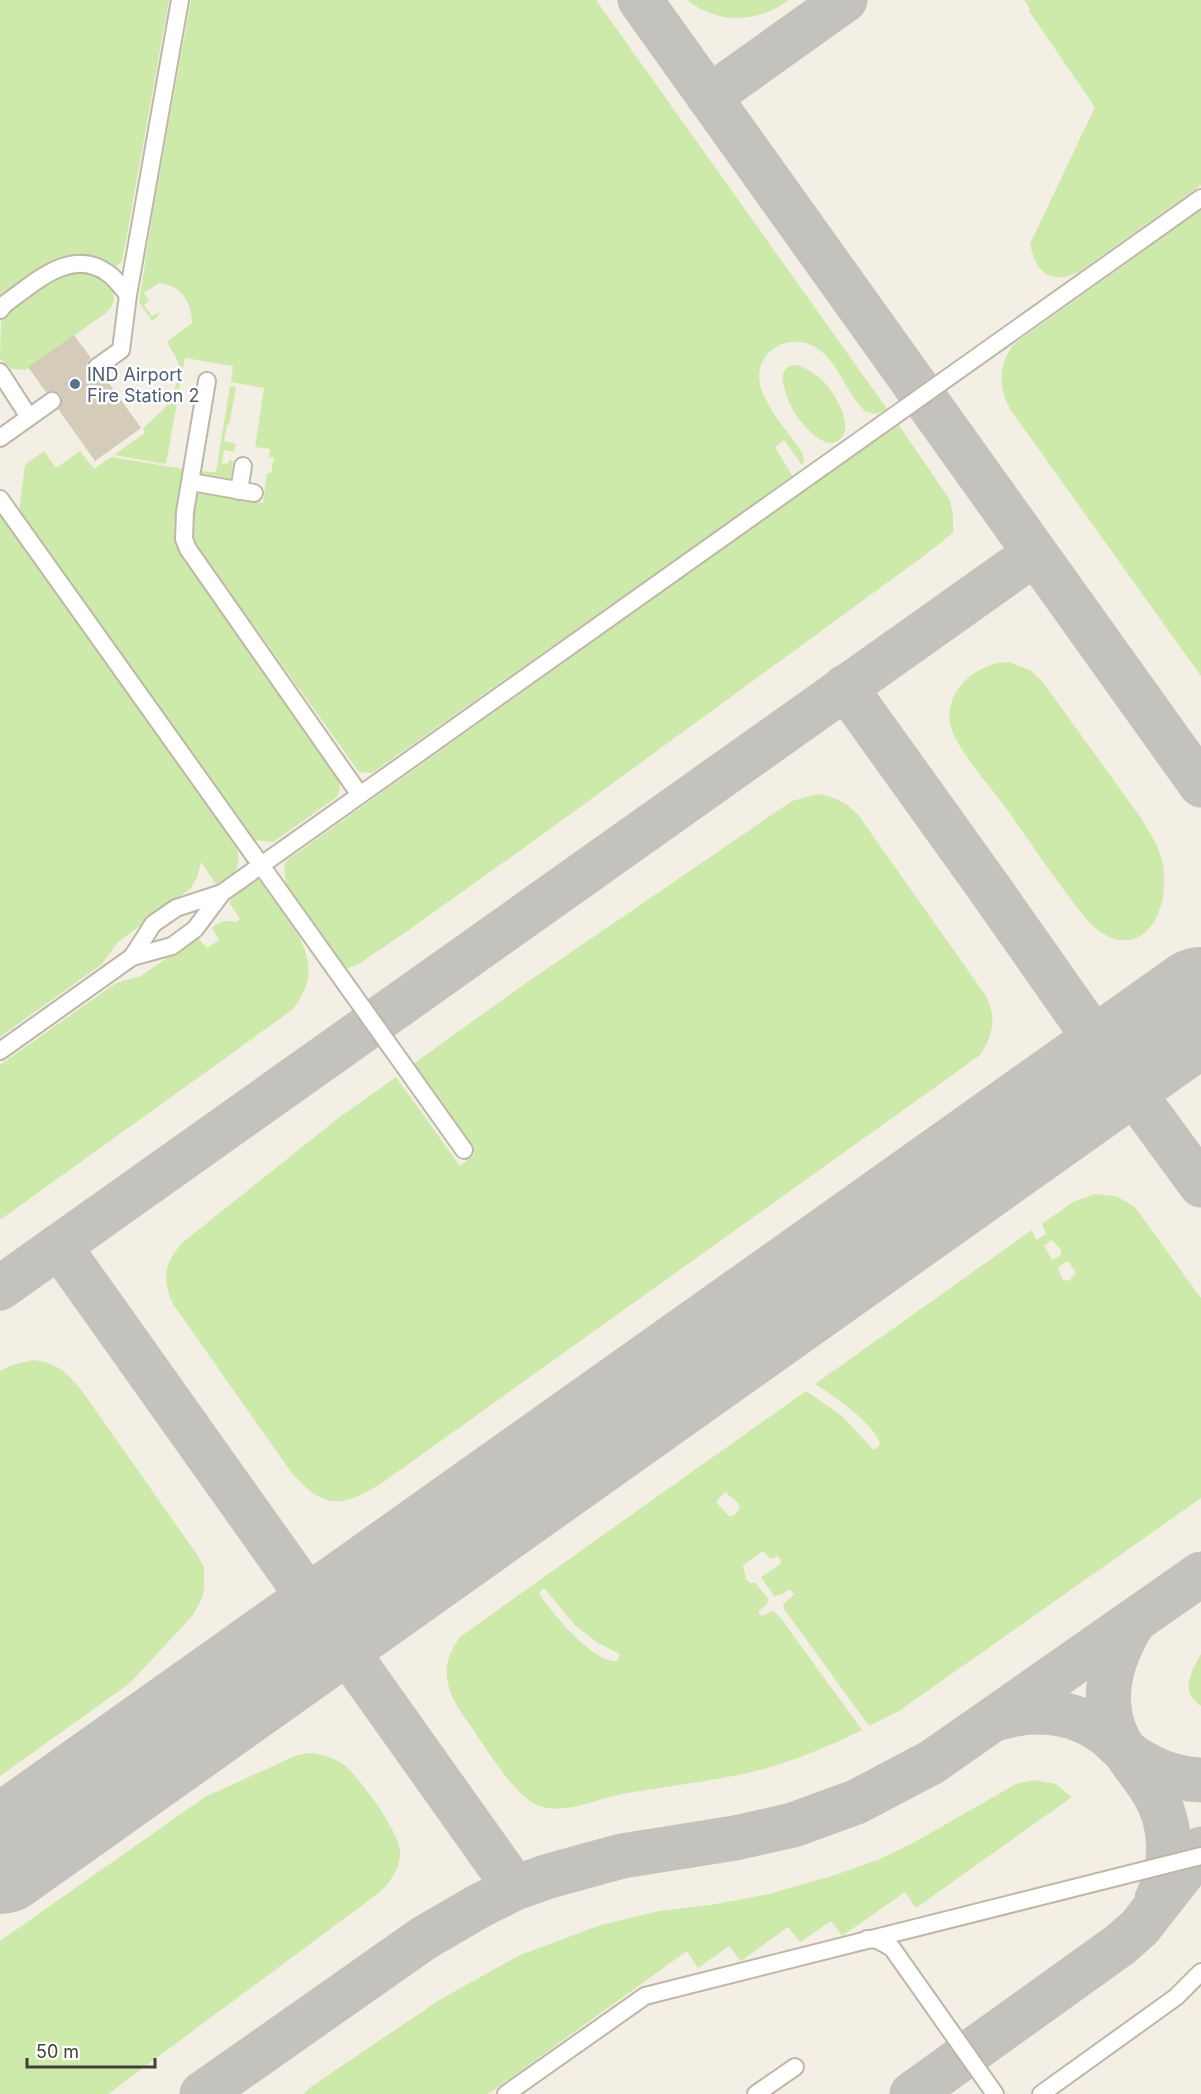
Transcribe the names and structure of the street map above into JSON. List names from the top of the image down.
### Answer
{
  "places": ["IND Airport Fire Station 2"],
  "scale_bar": "50 m"
}
